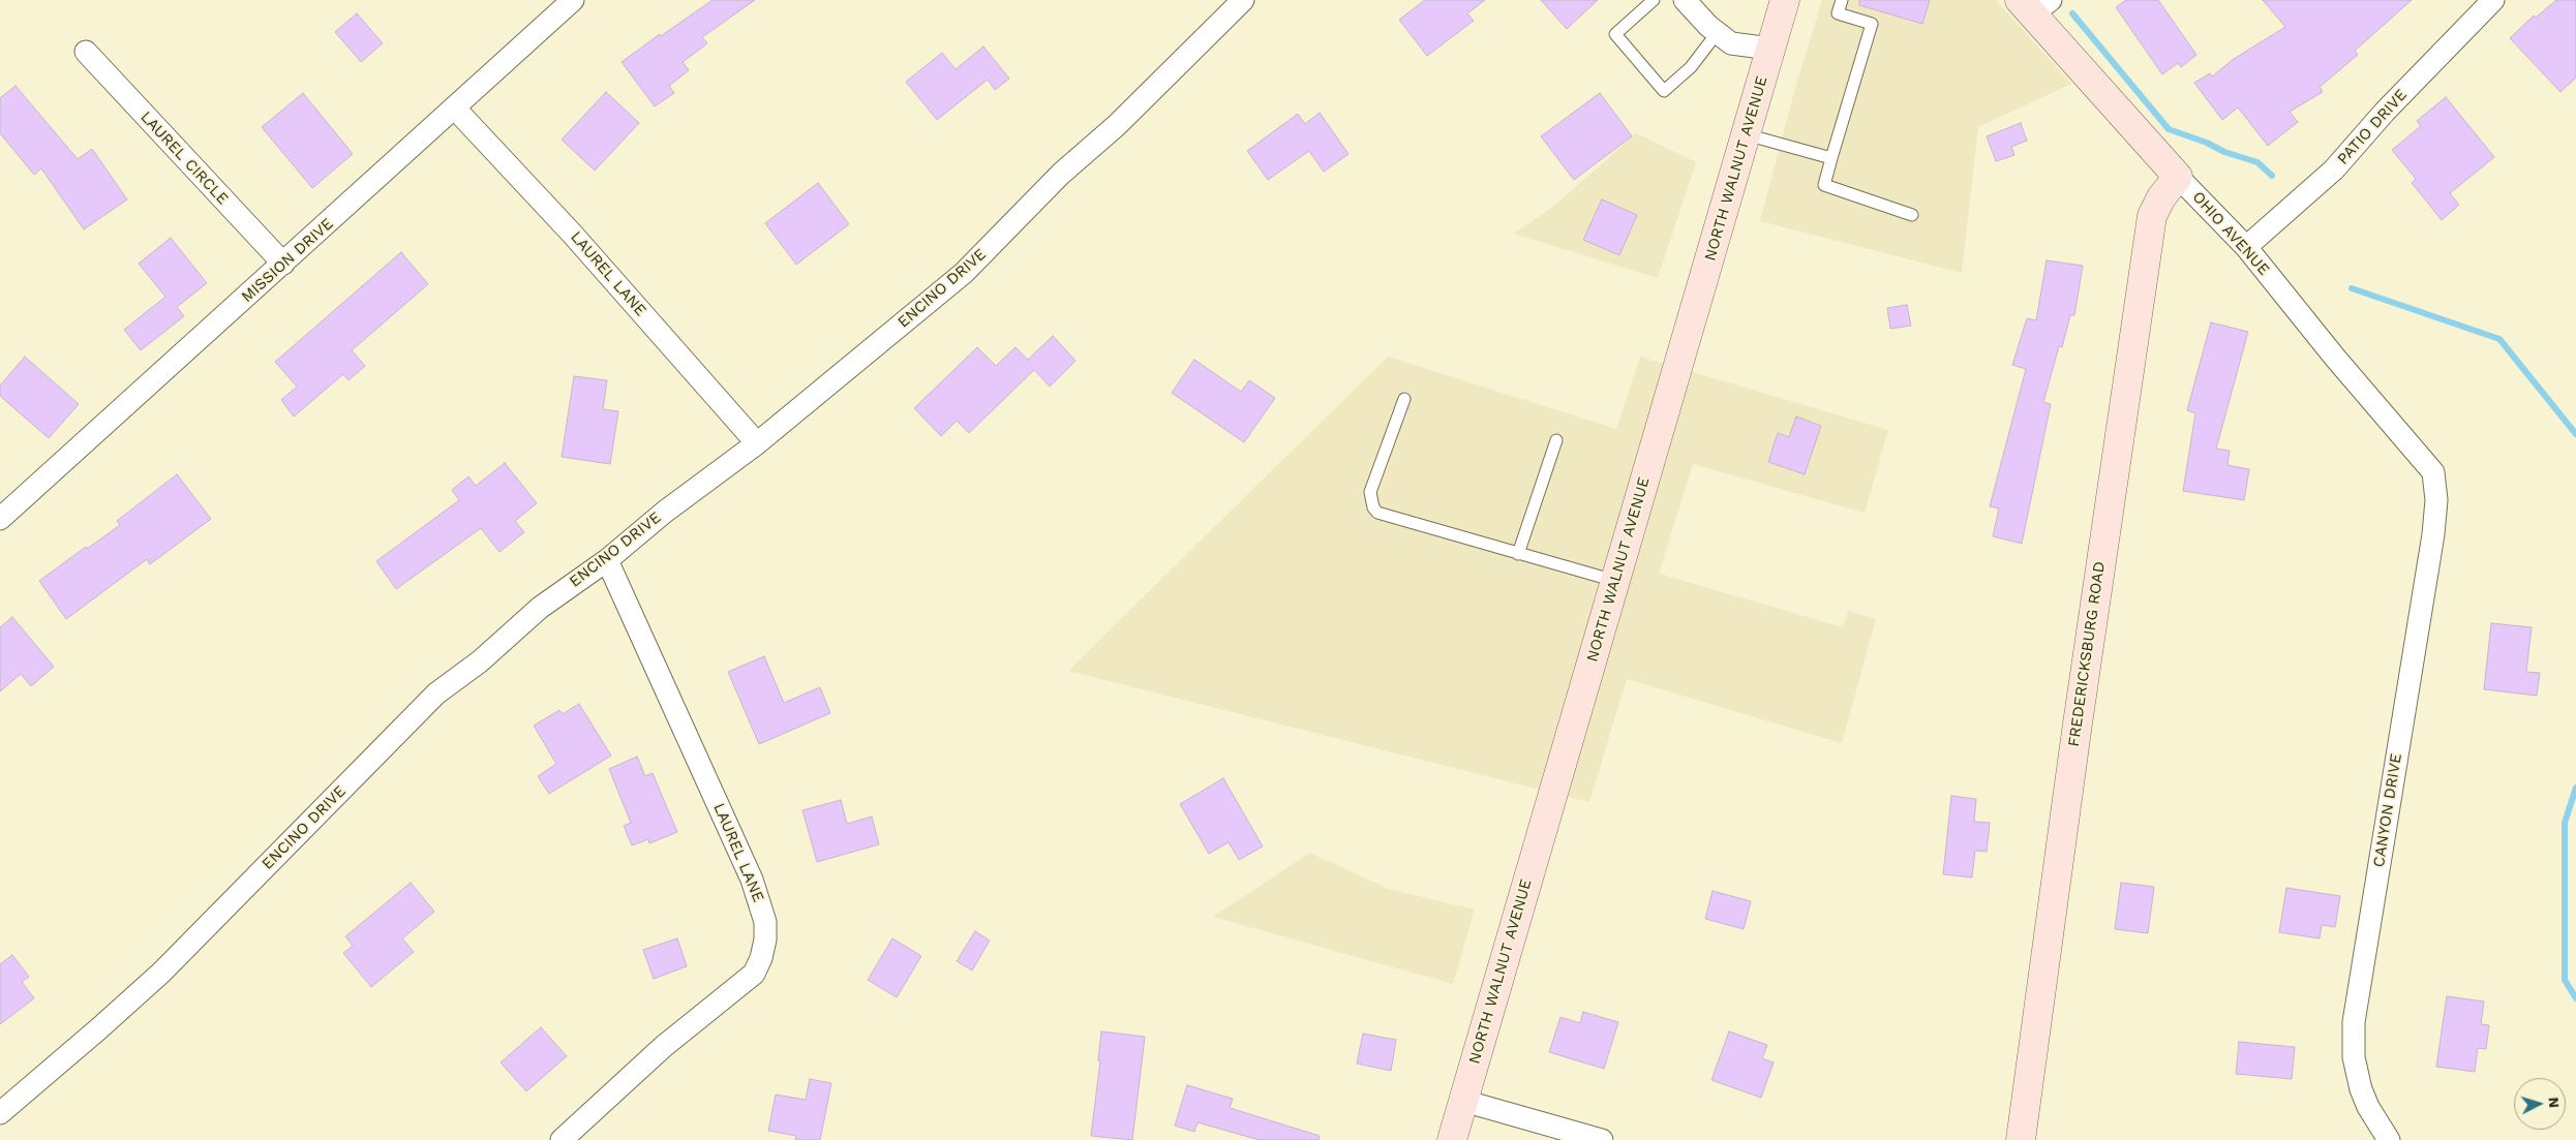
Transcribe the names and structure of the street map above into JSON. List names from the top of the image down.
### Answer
{
  "streets": {
    "main road": ["NORTH WALNUT AVENUE", "OHIO AVENUE", "FREDERICKSBURG ROAD"],
    "street": [
      "PATIO DRIVE",
      "LAUREL CIRCLE",
      "MISSION DRIVE",
      "LAUREL LANE",
      "ENCINO DRIVE",
      "CANYON DRIVE"
    ]
  },
  "crossings": [
    ["PATIO DRIVE", "OHIO AVENUE"],
    ["LAUREL CIRCLE", "MISSION DRIVE"],
    ["OHIO AVENUE", "FREDERICKSBURG ROAD"],
    ["OHIO AVENUE", "CANYON DRIVE"],
    ["MISSION DRIVE", "LAUREL LANE"],
    ["LAUREL LANE", "ENCINO DRIVE"]
  ],
  "north": "right"
}
